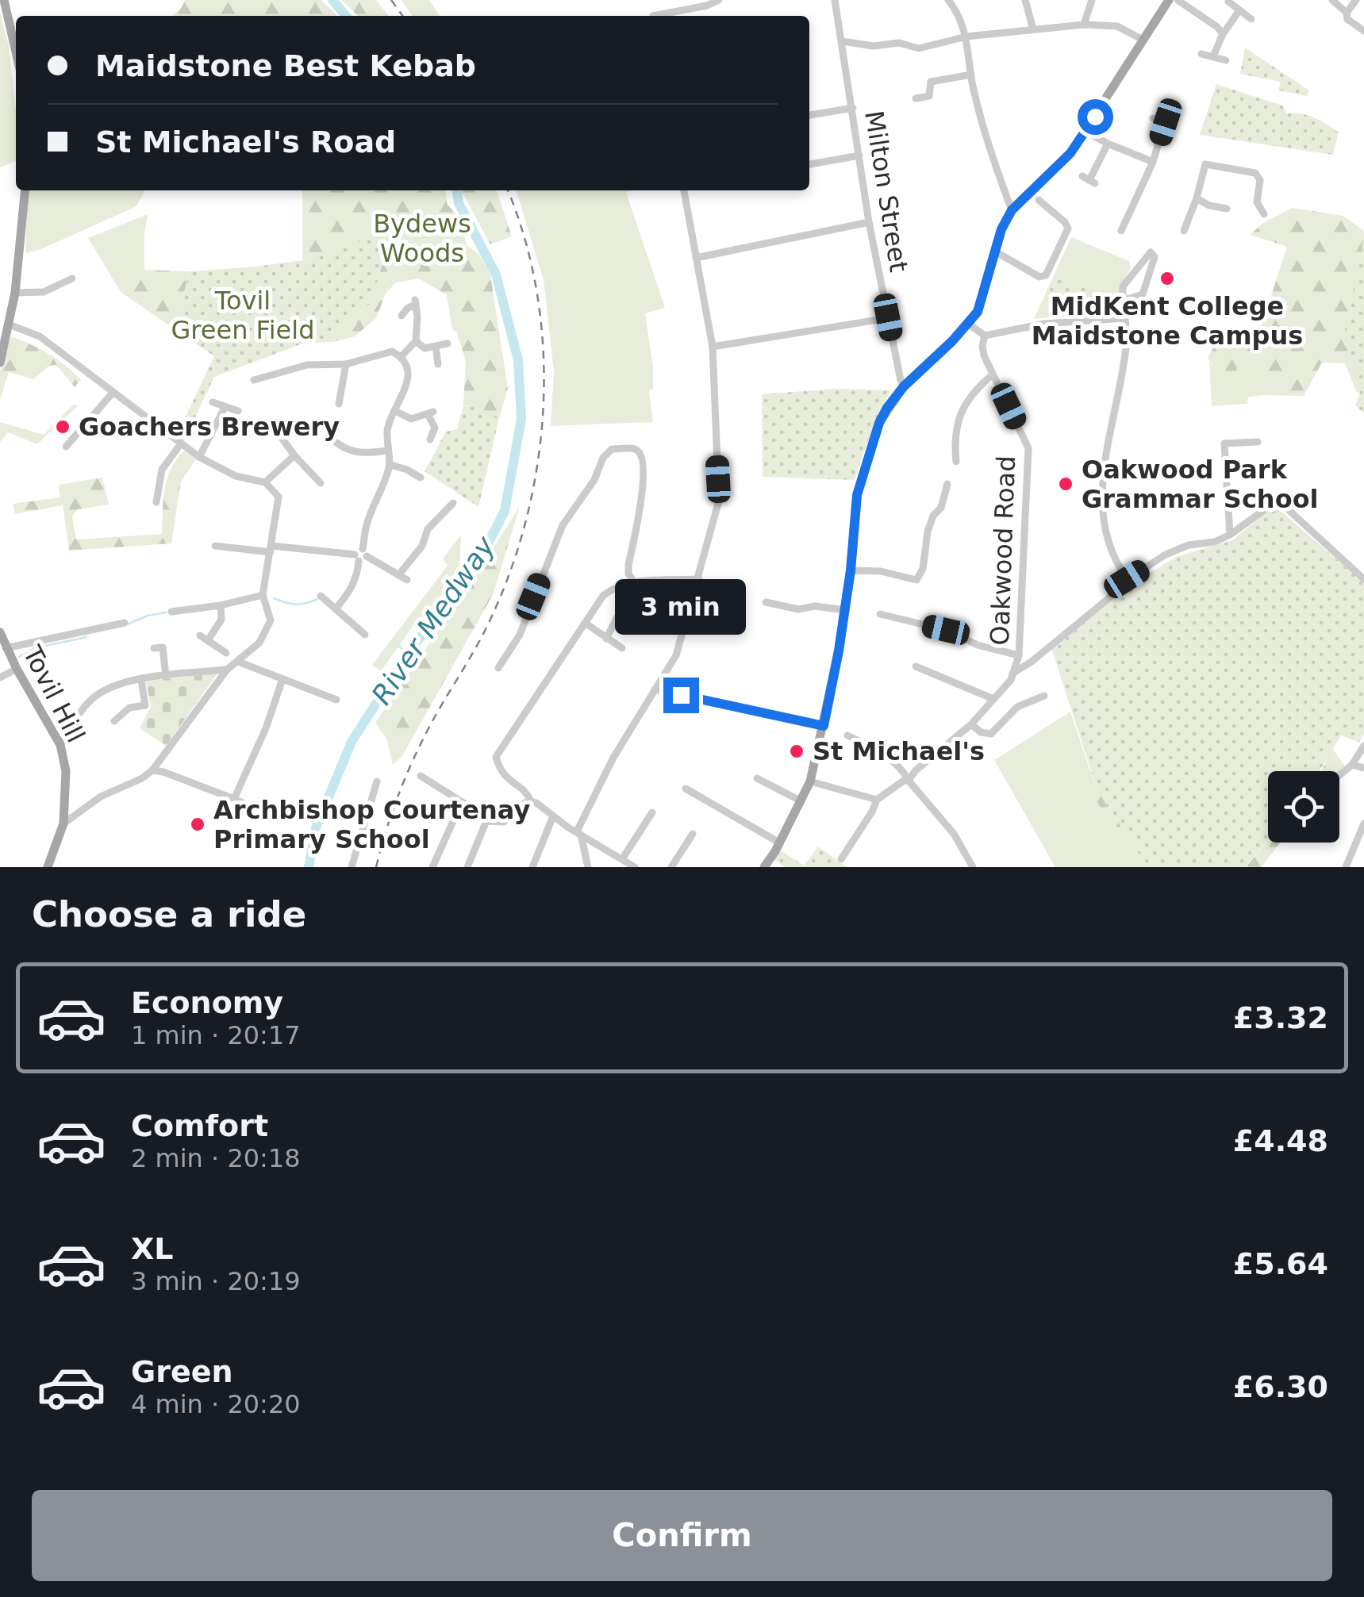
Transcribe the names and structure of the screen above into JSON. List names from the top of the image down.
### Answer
{
  "streets": {
    "main road": ["Tovil Hill"],
    "street": ["Milton Street", "Oakwood Road"]
  },
  "water": ["River Medway"],
  "parks": ["Bydews Woods", "Tovil Green Field"],
  "places": [
    "MidKent College Maidstone Campus",
    "Goachers Brewery",
    "Oakwood Park Grammar School",
    "St Michael's",
    "Archbishop Courtenay Primary School"
  ],
  "page": {
    "banner": ["Maidstone Best Kebab", "St Michael's Road"],
    "bubble": "3 min",
    "heading": "Choose a ride",
    "list": [
      {
        "name": "Economy",
        "note": "1 min · 20:17",
        "value": "£3.32"
      },
      {
        "name": "Comfort",
        "note": "2 min · 20:18",
        "value": "£4.48"
      },
      {
        "name": "XL",
        "note": "3 min · 20:19",
        "value": "£5.64"
      },
      {
        "name": "Green",
        "note": "4 min · 20:20",
        "value": "£6.30"
      }
    ],
    "buttons": "Confirm"
  }
}
